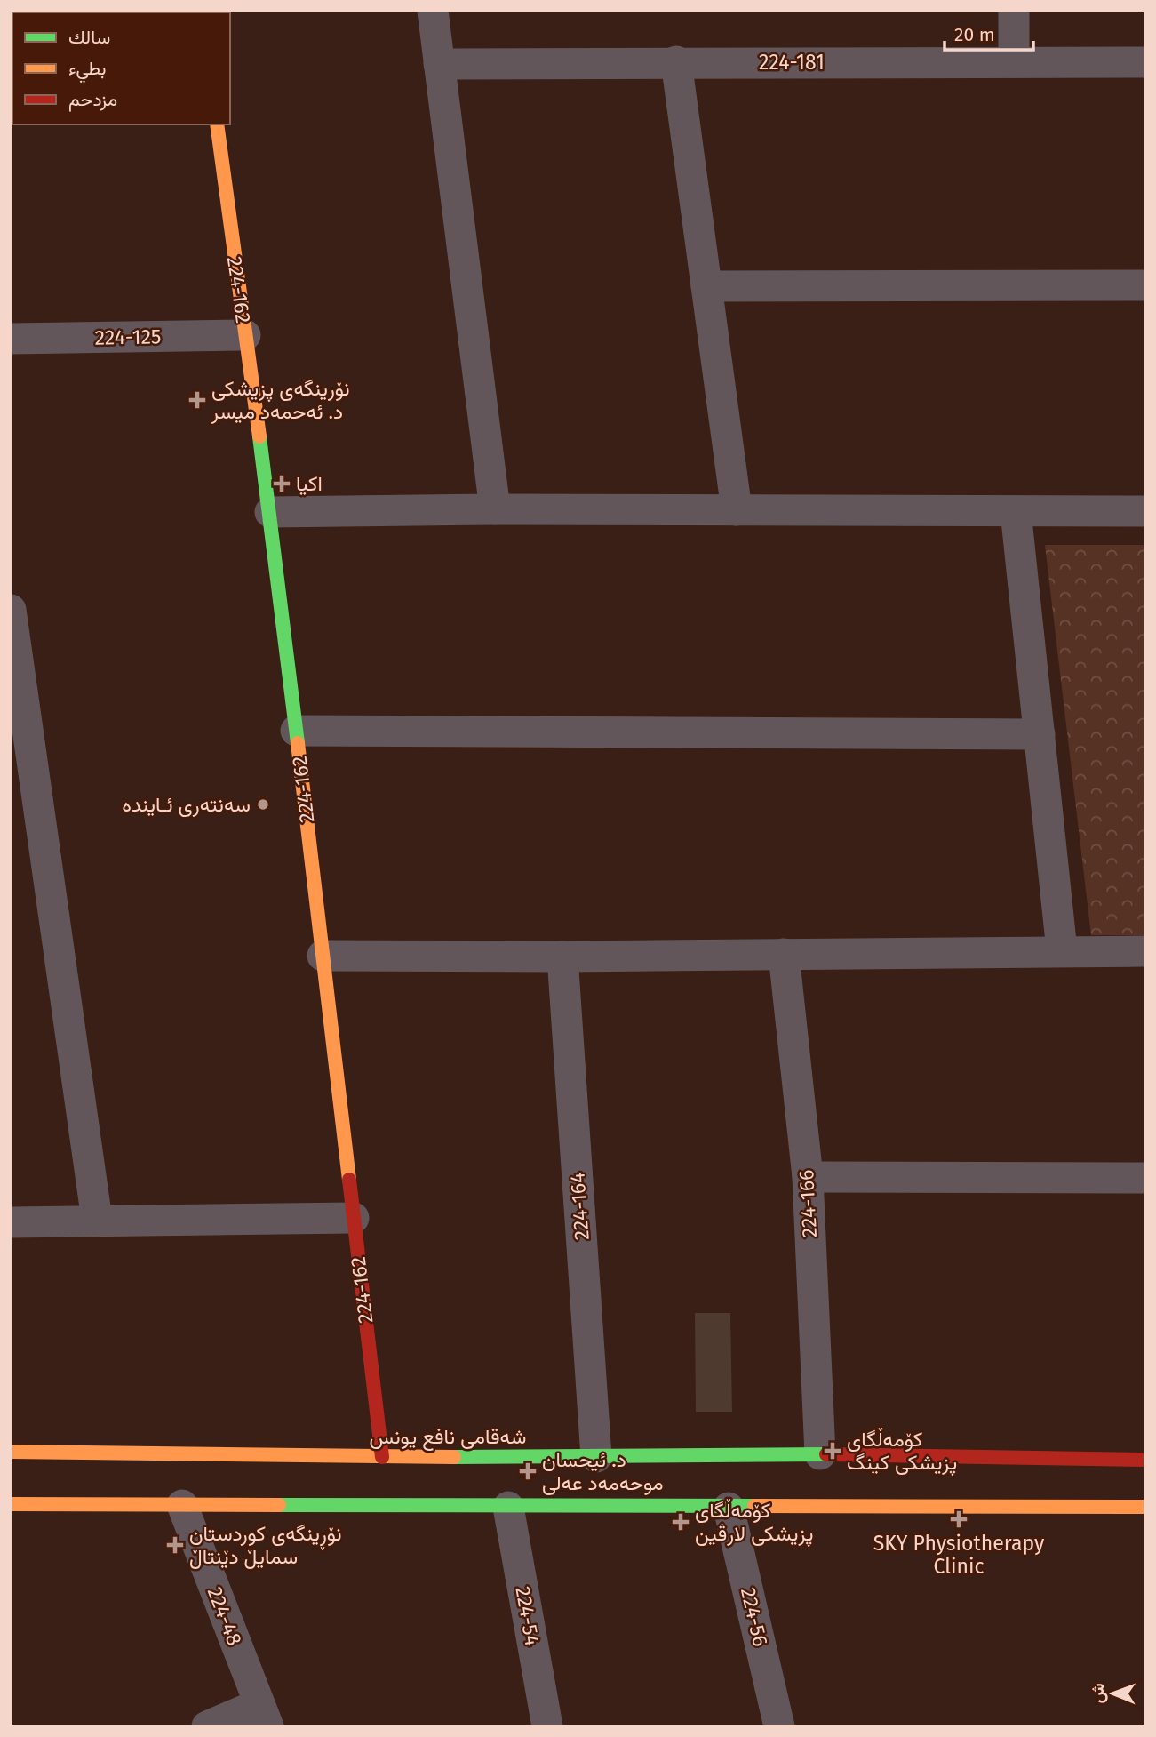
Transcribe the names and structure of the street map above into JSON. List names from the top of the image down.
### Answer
{
  "streets": {
    "main road": ["224-162", "شەقامی نافع یونس"],
    "street": [
      "224-181",
      "224-125",
      "224-166",
      "224-164",
      "224-48",
      "224-54",
      "224-56"
    ]
  },
  "crossings": [
    ["224-162", "224-125"],
    ["224-162", "شەقامی نافع یونس"],
    ["224-166", "شەقامی نافع یونس"],
    ["224-164", "شەقامی نافع یونس"]
  ],
  "places": {
    "health": [
      "نۆرینگەی پزیشکی د. ئەحمەد میسر",
      "اكيا",
      "کۆمەڵگای پزیشکی کینگ",
      "د. ئیحسان موحەمەد عەلی",
      "SKY Physiotherapy Clinic",
      "کۆمەڵگای پزیشکی لارڤین",
      "نۆڕینگەی کوردستان سمایڵ دێنتاڵ"
    ],
    "other": ["سەنتەری ئـایندە"]
  },
  "legend": ["سالك", "بطيء", "مزدحم"],
  "scale_bar": "20 m",
  "north": "left"
}
